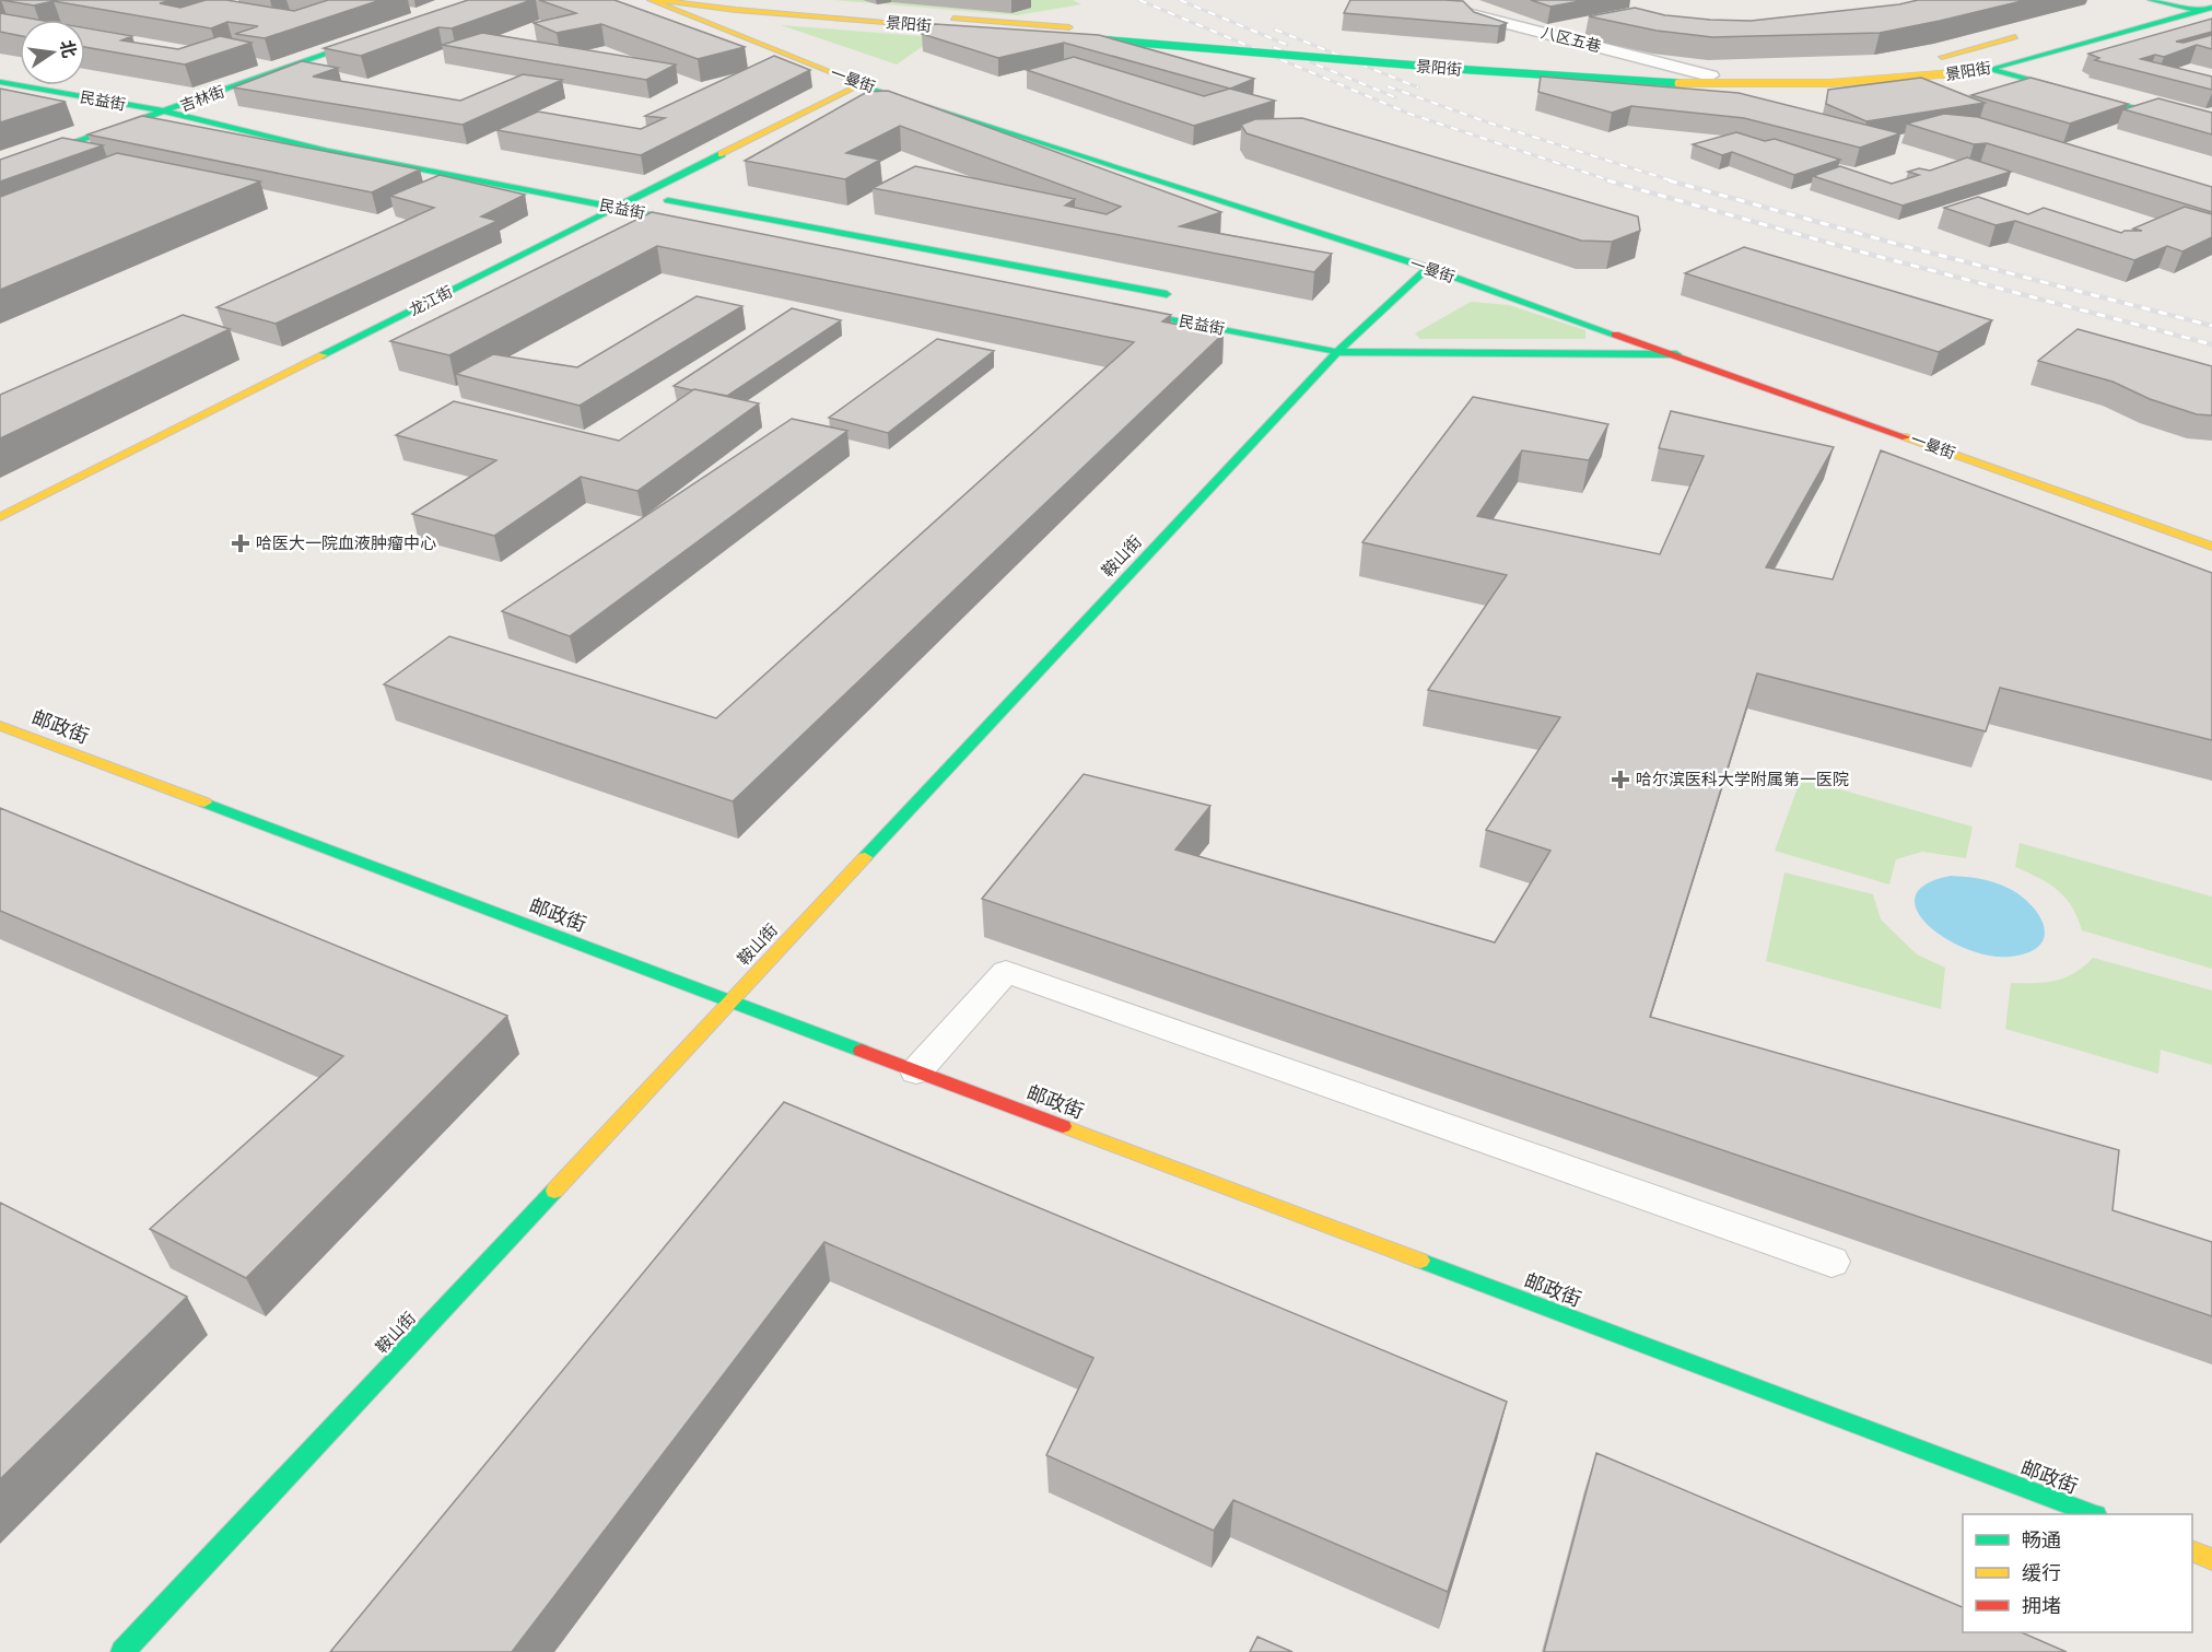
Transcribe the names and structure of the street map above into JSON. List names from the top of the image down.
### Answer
{
  "streets": {
    "main road": [
      "景阳街",
      "一曼街",
      "吉林街",
      "民益街",
      "龙江街",
      "鞍山街",
      "邮政街"
    ],
    "street": ["八区五巷"]
  },
  "crossings": [
    ["景阳街", "八区五巷"],
    ["一曼街", "民益街"],
    ["一曼街", "龙江街"],
    ["一曼街", "鞍山街"],
    ["吉林街", "民益街"],
    ["民益街", "龙江街"],
    ["民益街", "鞍山街"],
    ["鞍山街", "邮政街"]
  ],
  "places": {
    "health": ["哈医大一院血液肿瘤中心", "哈尔滨医科大学附属第一医院"]
  },
  "legend": ["畅通", "缓行", "拥堵"],
  "north": "right"
}
